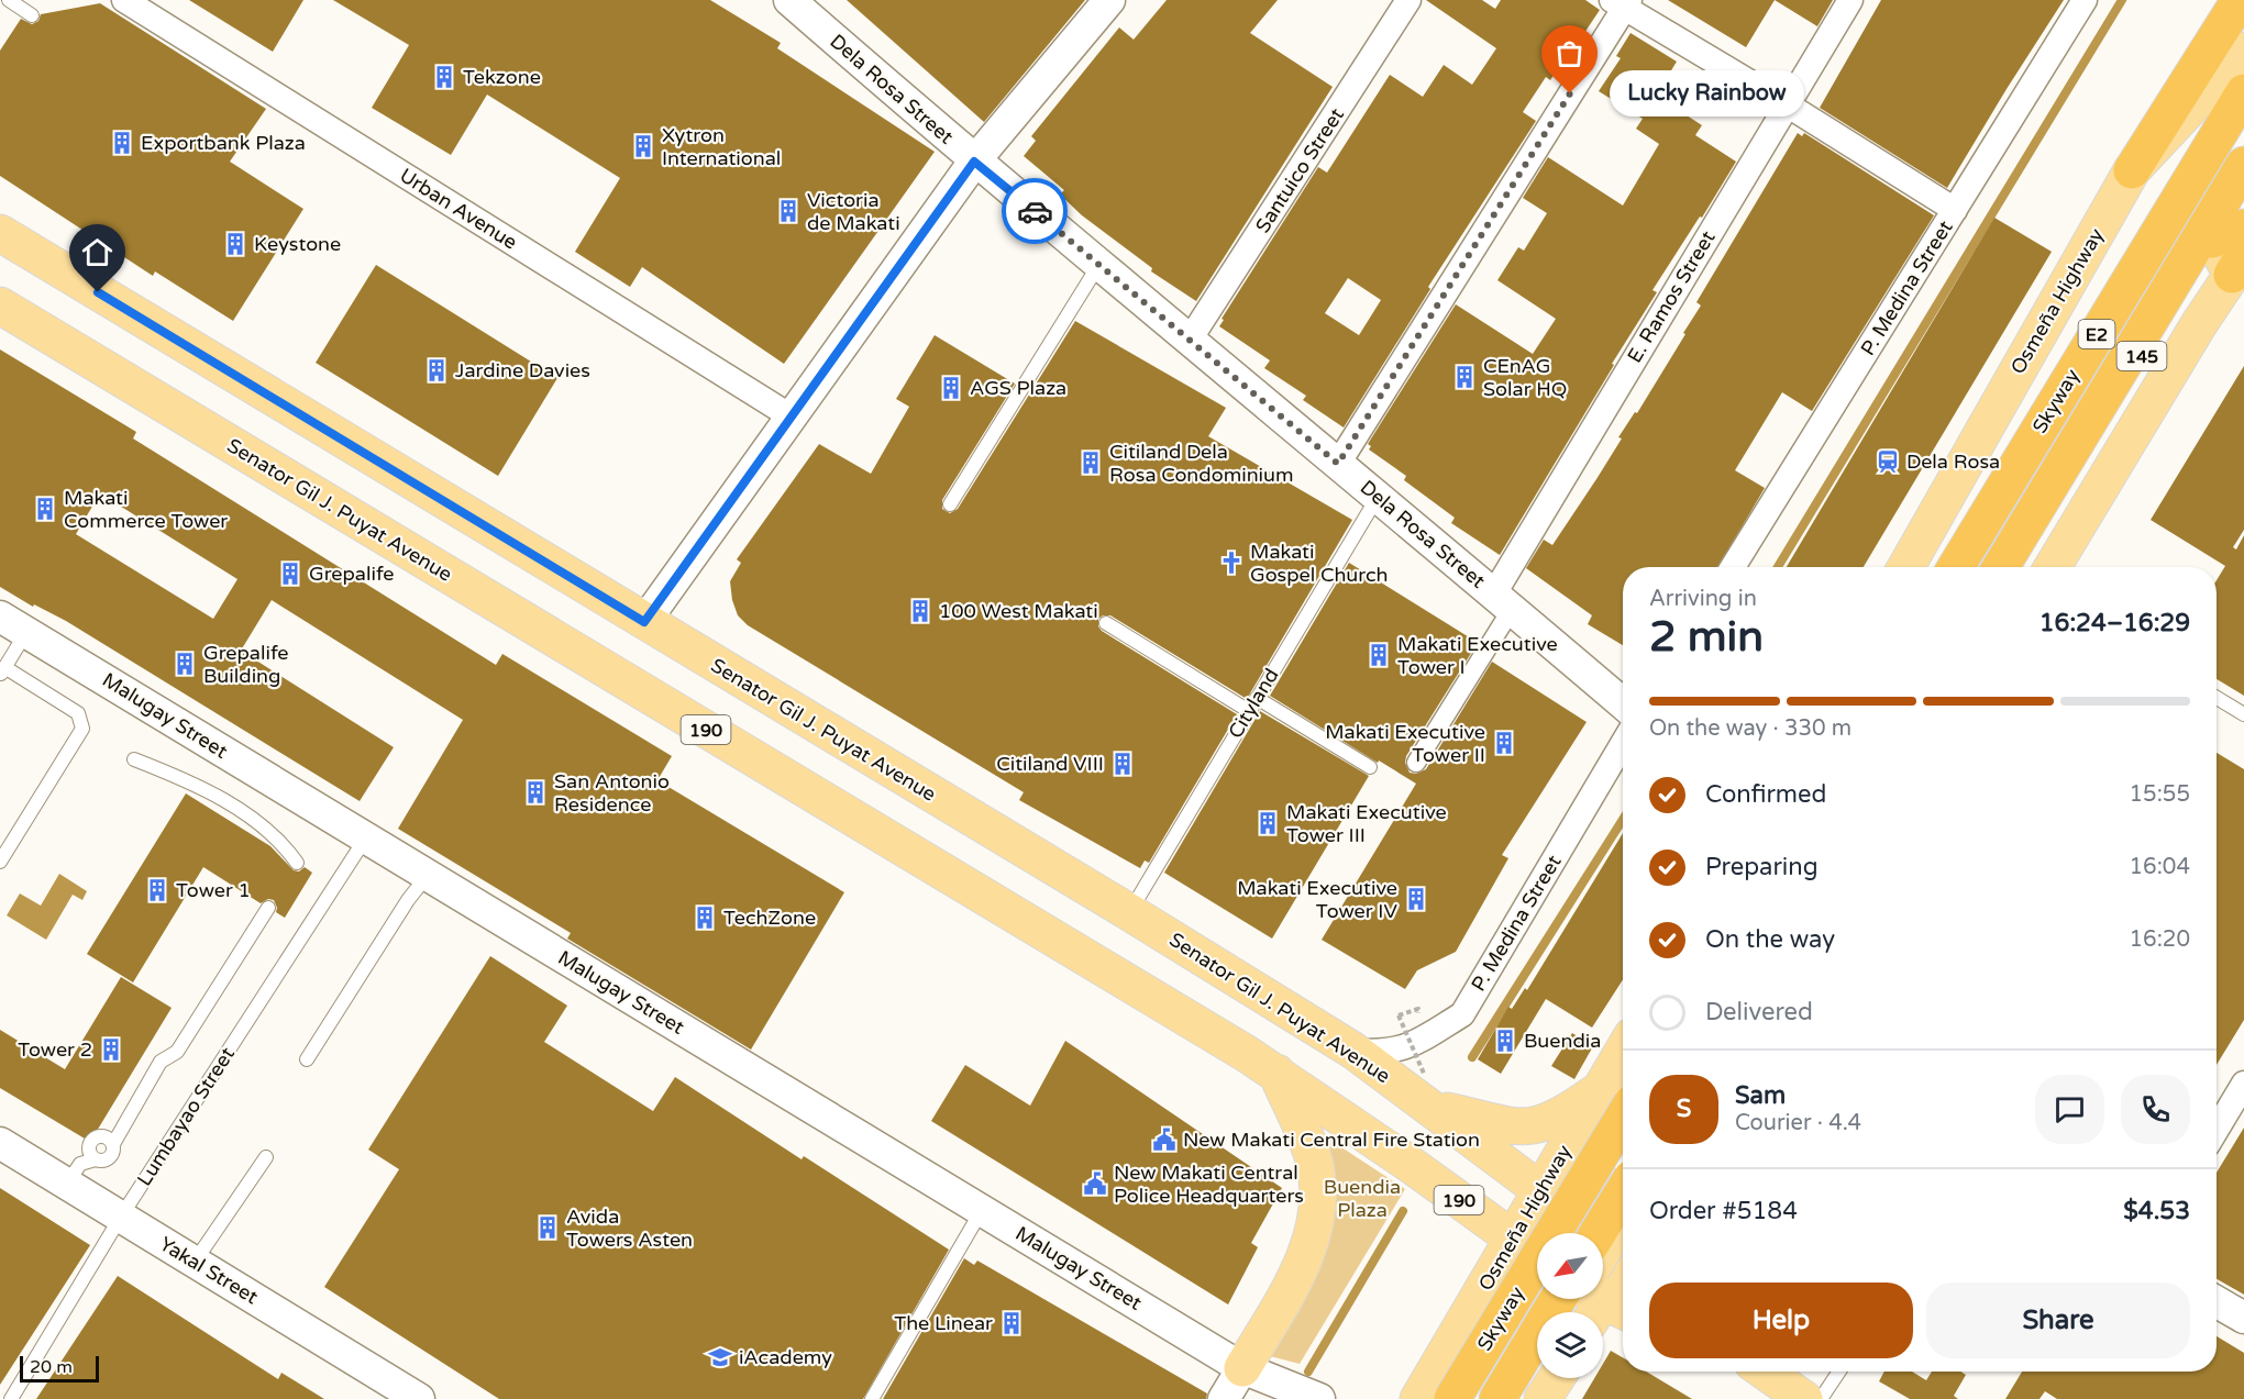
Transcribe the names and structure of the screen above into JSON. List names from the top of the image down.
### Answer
{
  "streets": {
    "highway": ["E2", "Skyway"],
    "main road": [
      "Osmeña Highway",
      "145",
      "Senator Gil J. Puyat Avenue",
      "190"
    ],
    "street": [
      "Dela Rosa Street",
      "Santuico Street",
      "Urban Avenue",
      "P. Medina Street",
      "E. Ramos Street",
      "Malugay Street",
      "Yakal Street"
    ],
    "lane": ["Cityland", "Lumbayao Street"]
  },
  "crossings": [
    ["Dela Rosa Street", "Santuico Street"],
    ["Dela Rosa Street", "E. Ramos Street"],
    ["Dela Rosa Street", "Cityland"],
    ["P. Medina Street", "Senator Gil J. Puyat Avenue"],
    ["Osmeña Highway", "Skyway"],
    ["Osmeña Highway", "Senator Gil J. Puyat Avenue"],
    ["Senator Gil J. Puyat Avenue", "Cityland"],
    ["Malugay Street", "Lumbayao Street"],
    ["Lumbayao Street", "Yakal Street"]
  ],
  "parks": ["Buendia Plaza"],
  "places": {
    "building": [
      "Tekzone",
      "Exportbank Plaza",
      "Xytron International",
      "Victoria de Makati",
      "Keystone",
      "Jardine Davies",
      "CEnAG Solar HQ",
      "AGS Plaza",
      "Citiland Dela Rosa Condominium",
      "Makati Commerce Tower",
      "Grepalife",
      "100 West Makati",
      "Makati Executive Tower I",
      "Grepalife Building",
      "Makati Executive Tower II",
      "Citiland VIII",
      "San Antonio Residence",
      "Makati Executive Tower III",
      "Tower 1",
      "Makati Executive Tower IV",
      "TechZone",
      "Buendia",
      "Tower 2",
      "Avida Towers Asten",
      "The Linear"
    ],
    "other": ["Lucky Rainbow"],
    "station": ["Dela Rosa"],
    "church": ["Makati Gospel Church"],
    "public building": ["New Makati Central Fire Station", "New Makati Central Police Headquarters"],
    "school or university": ["iAcademy"]
  },
  "scale_bar": "20 m",
  "north": "bottom left",
  "page": {
    "bubble": "Lucky Rainbow",
    "heading": ["2 min", "Arriving in", "16:24–16:29"],
    "panel": [
      "Sam",
      "Courier · 4.4",
      "Order #5184",
      "$4.53"
    ],
    "bar": "On the way · 330 m",
    "list": [
      ["Confirmed", "15:55"],
      ["Preparing", "16:04"],
      ["On the way", "16:20"],
      "Delivered"
    ],
    "round": "S",
    "buttons": ["Help", "Share"],
    "scale": "20 m"
  }
}
